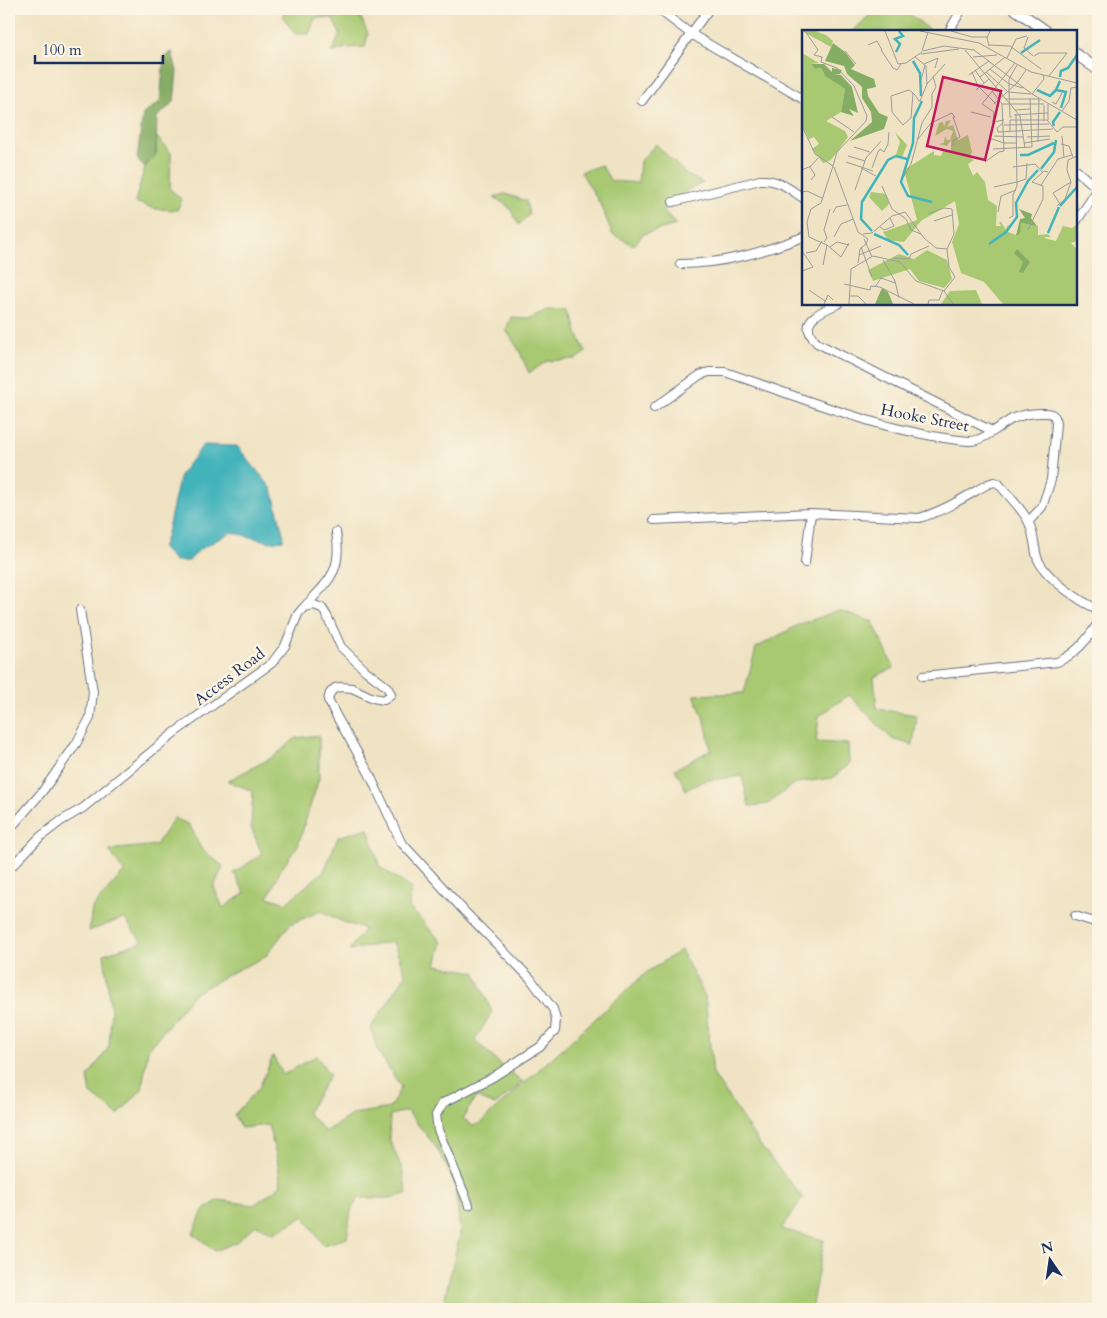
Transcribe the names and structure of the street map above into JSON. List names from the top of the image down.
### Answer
{
  "streets": {
    "street": ["Hooke Street", "Access Road"]
  },
  "scale_bar": "100 m",
  "north": "top"
}
